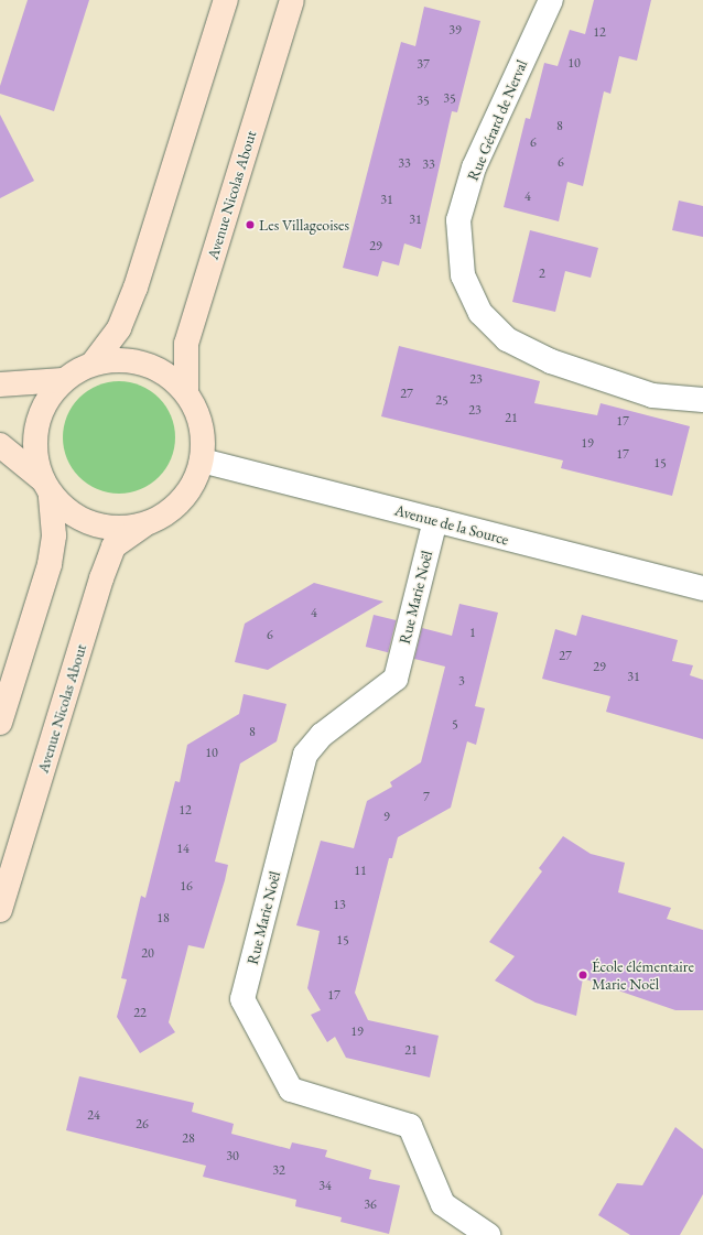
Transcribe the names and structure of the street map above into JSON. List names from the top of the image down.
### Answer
{
  "streets": {
    "main road": ["Avenue Nicolas About"],
    "street": ["Rue Gérard de Nerval", "Avenue de la Source", "Rue Marie Noël"]
  },
  "crossings": [
    ["Avenue Nicolas About", "Avenue de la Source"],
    ["Avenue de la Source", "Rue Marie Noël"]
  ],
  "places": ["Les Villageoises", "École élémentaire Marie Noël"],
  "house_numbers": [
    "39",
    "12",
    "10",
    "37",
    "35",
    "35",
    "8",
    "6",
    "6",
    "33",
    "33",
    "4",
    "31",
    "31",
    "29",
    "2",
    "23",
    "27",
    "25",
    "23",
    "21",
    "17",
    "19",
    "17",
    "15",
    "4",
    "1",
    "6",
    "27",
    "29",
    "31",
    "3",
    "5",
    "8",
    "10",
    "7",
    "12",
    "9",
    "14",
    "11",
    "16",
    "13",
    "18",
    "15",
    "20",
    "17",
    "22",
    "19",
    "21",
    "24",
    "26",
    "28",
    "30",
    "32",
    "34",
    "36"
  ]
}
